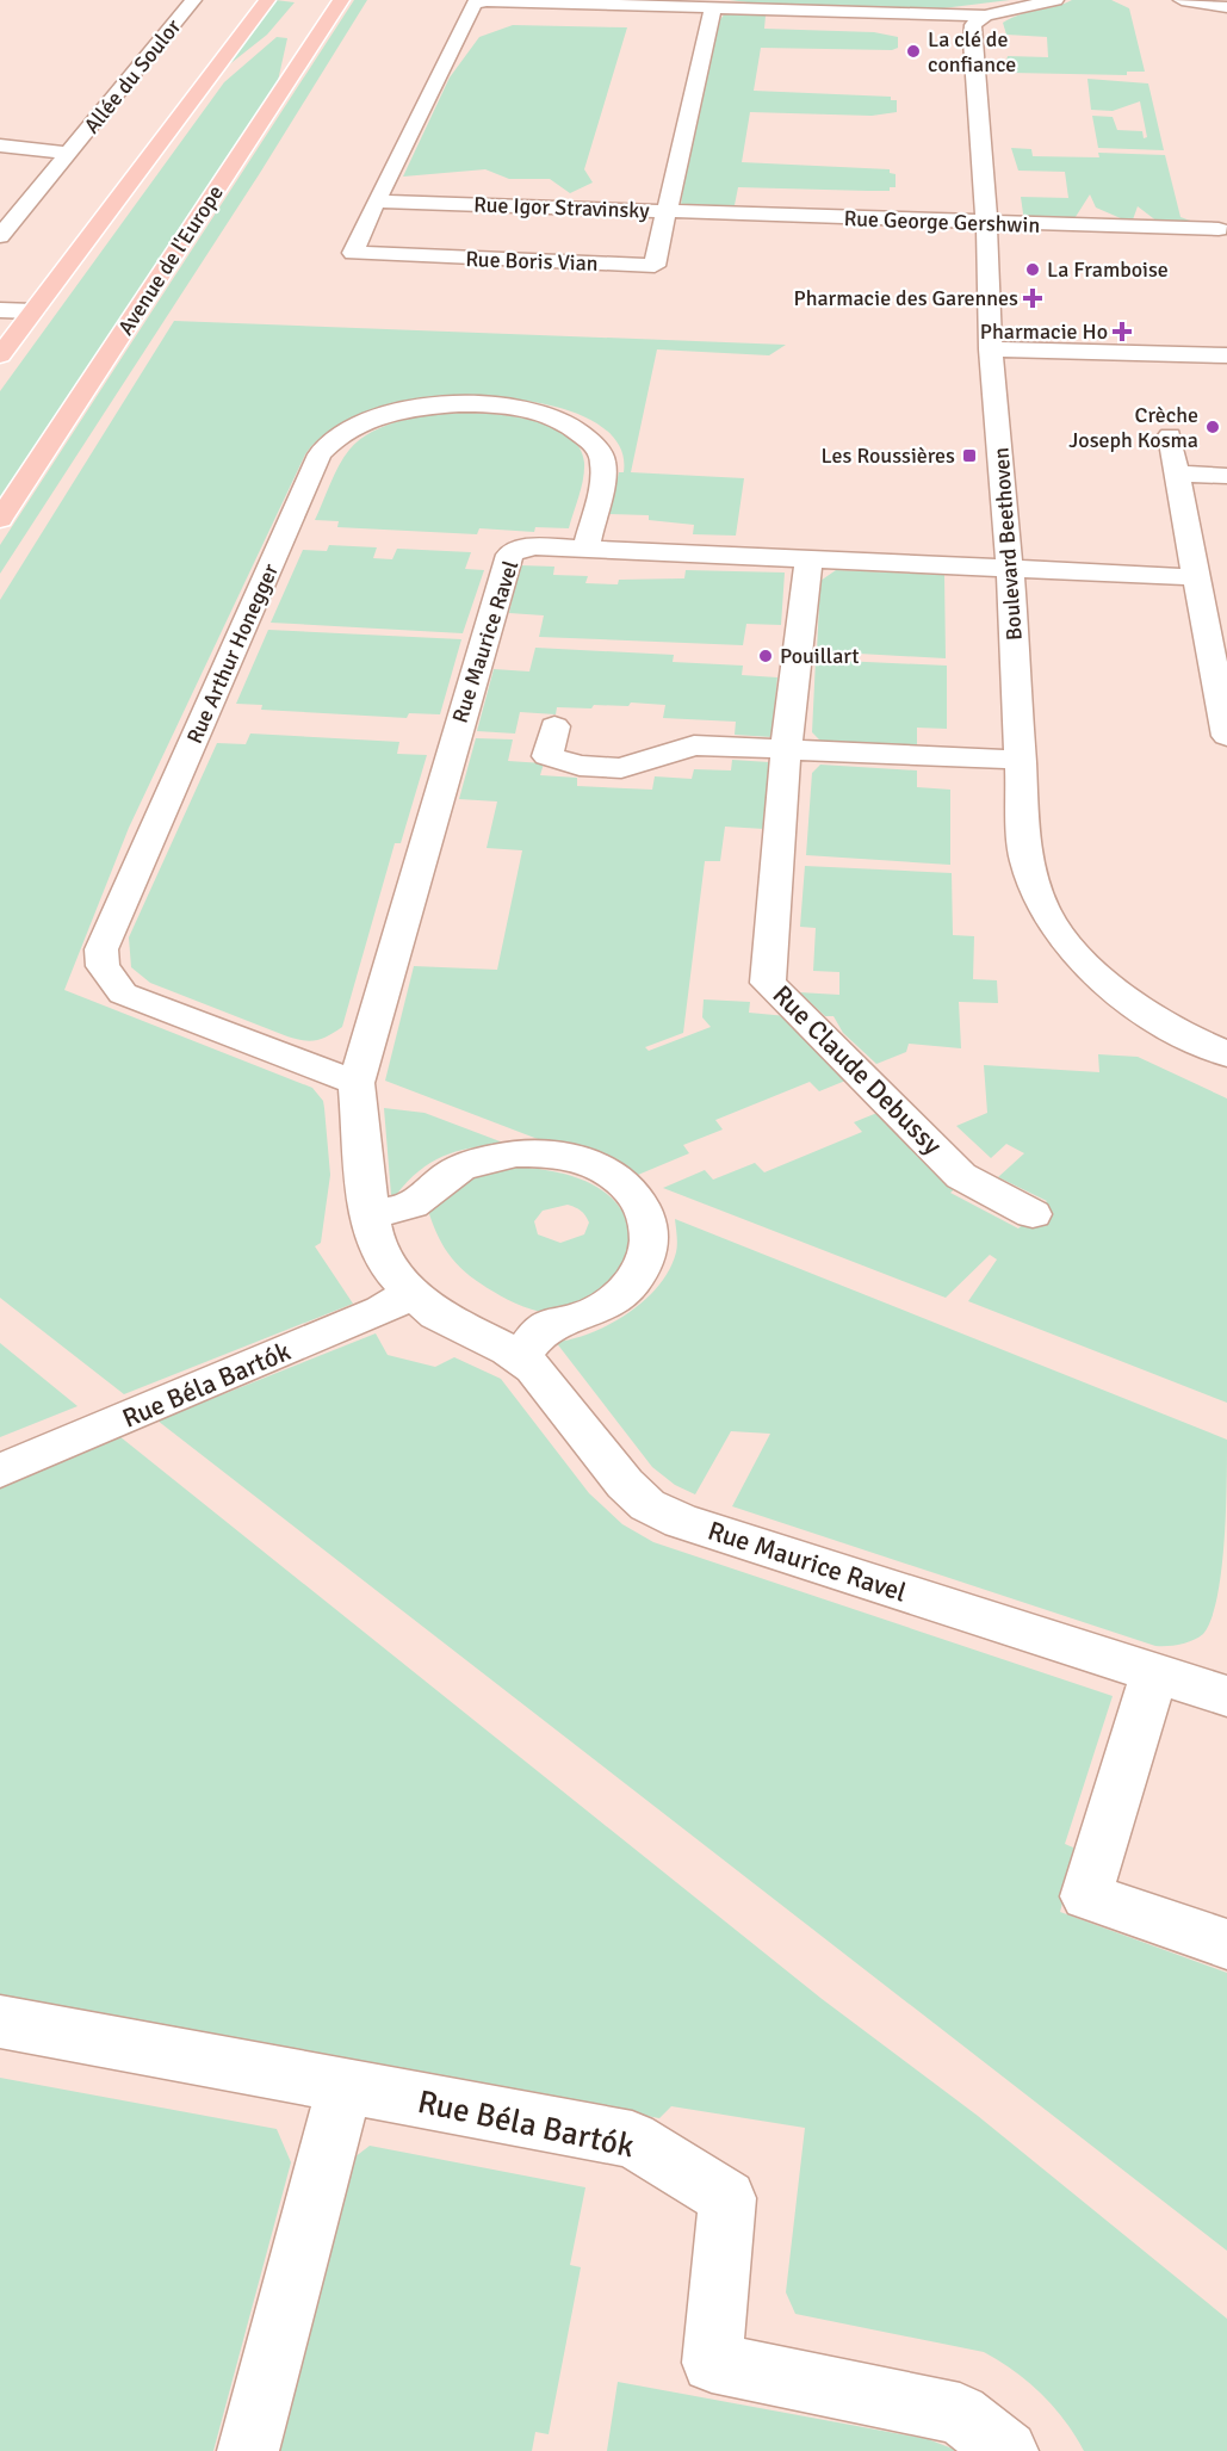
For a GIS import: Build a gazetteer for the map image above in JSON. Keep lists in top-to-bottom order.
{
  "streets": {
    "main road": ["Avenue de l'Europe"],
    "street": [
      "Allée du Soulor",
      "Rue Igor Stravinsky",
      "Rue George Gershwin",
      "Rue Boris Vian",
      "Boulevard Beethoven",
      "Rue Maurice Ravel",
      "Rue Arthur Honegger",
      "Rue Claude Debussy",
      "Rue Béla Bartók"
    ]
  },
  "crossings": [
    ["Rue Igor Stravinsky", "Rue George Gershwin"],
    ["Rue Igor Stravinsky", "Rue Boris Vian"],
    ["Rue George Gershwin", "Rue Boris Vian"],
    ["Rue George Gershwin", "Boulevard Beethoven"],
    ["Boulevard Beethoven", "Rue Maurice Ravel"],
    ["Rue Maurice Ravel", "Rue Arthur Honegger"],
    ["Rue Maurice Ravel", "Rue Claude Debussy"],
    ["Rue Maurice Ravel", "Rue Béla Bartók"]
  ],
  "places": {
    "other": [
      "La clé de confiance",
      "La Framboise",
      "Crèche Joseph Kosma",
      "Pouillart"
    ],
    "health": ["Pharmacie des Garennes", "Pharmacie Ho"],
    "transit": ["Les Roussières"]
  }
}
